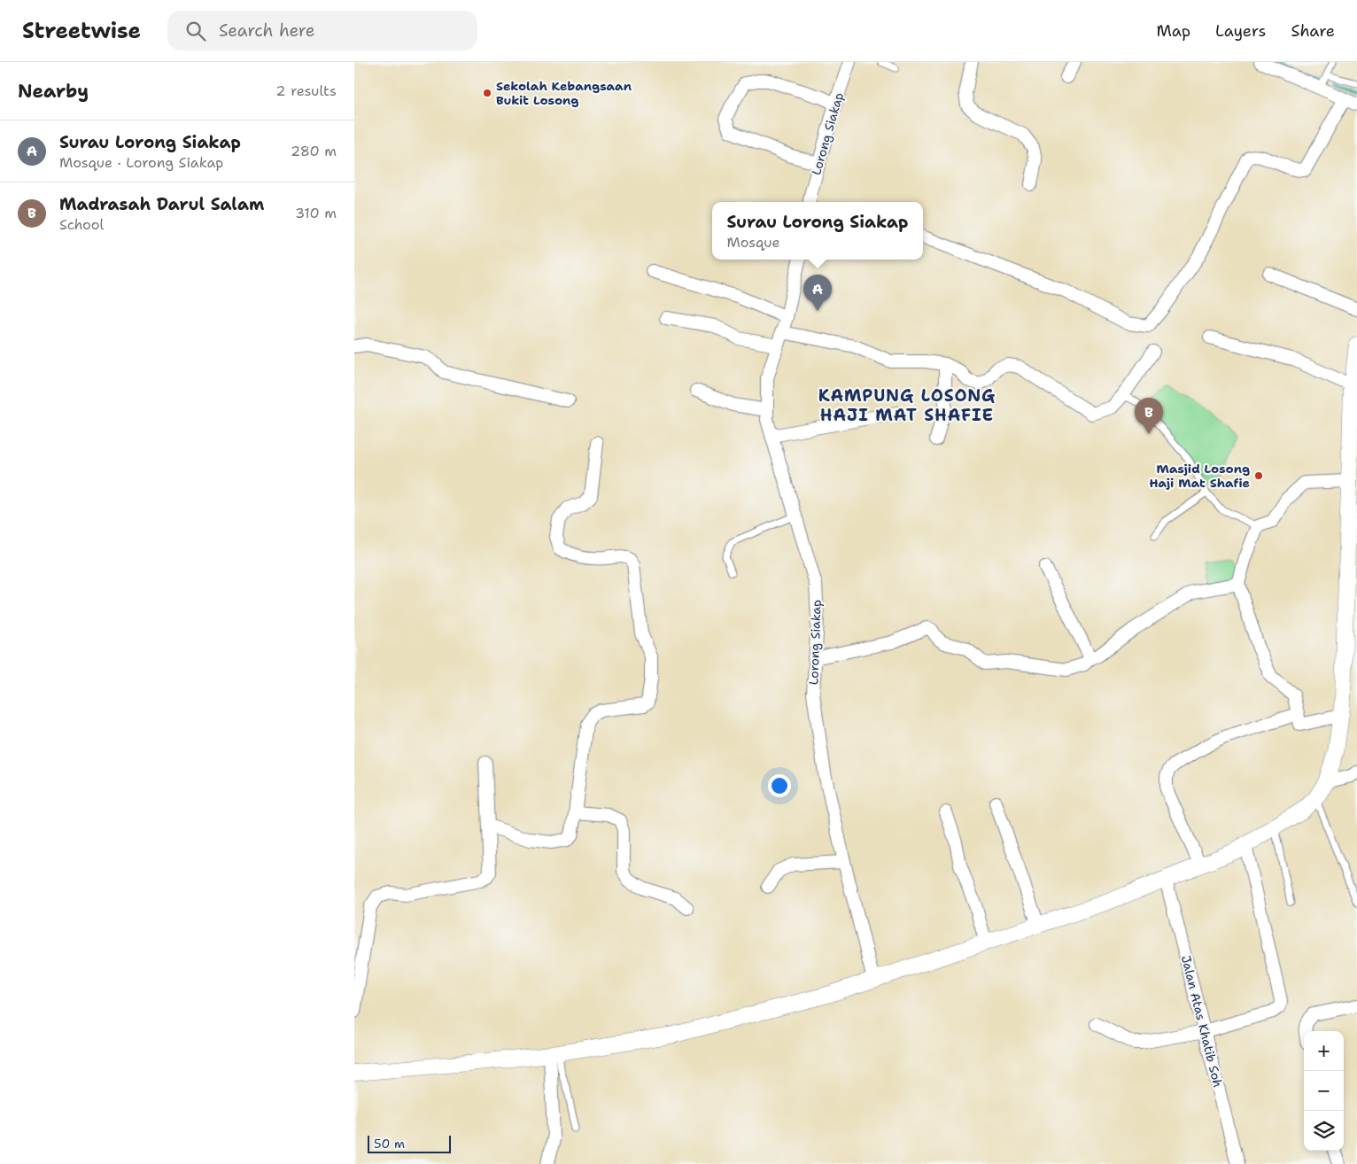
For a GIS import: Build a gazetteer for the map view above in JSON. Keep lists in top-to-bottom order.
{
  "streets": {
    "street": ["Lorong Siakap", "Jalan Atas Khatib Soh"]
  },
  "districts": ["KAMPUNG LOSONG HAJI MAT SHAFIE"],
  "places": ["Sekolah Kebangsaan Bukit Losong", "Masjid Losong Haji Mat Shafie"],
  "scale_bar": "50 m",
  "page": {
    "header": "Streetwise",
    "search": "Search here",
    "nav": ["Map", "Layers", "Share"],
    "heading": ["Nearby", "2 results"],
    "list": [
      {
        "mark": "A",
        "name": "Surau Lorong Siakap",
        "note": "Mosque · Lorong Siakap",
        "value": "280 m"
      },
      {
        "mark": "B",
        "name": "Madrasah Darul Salam",
        "note": "School",
        "value": "310 m"
      }
    ],
    "popup": ["Surau Lorong Siakap", "Mosque"],
    "pins": ["A", "B"],
    "map_buttons": ["+", "−"],
    "scale": "50 m"
  }
}
